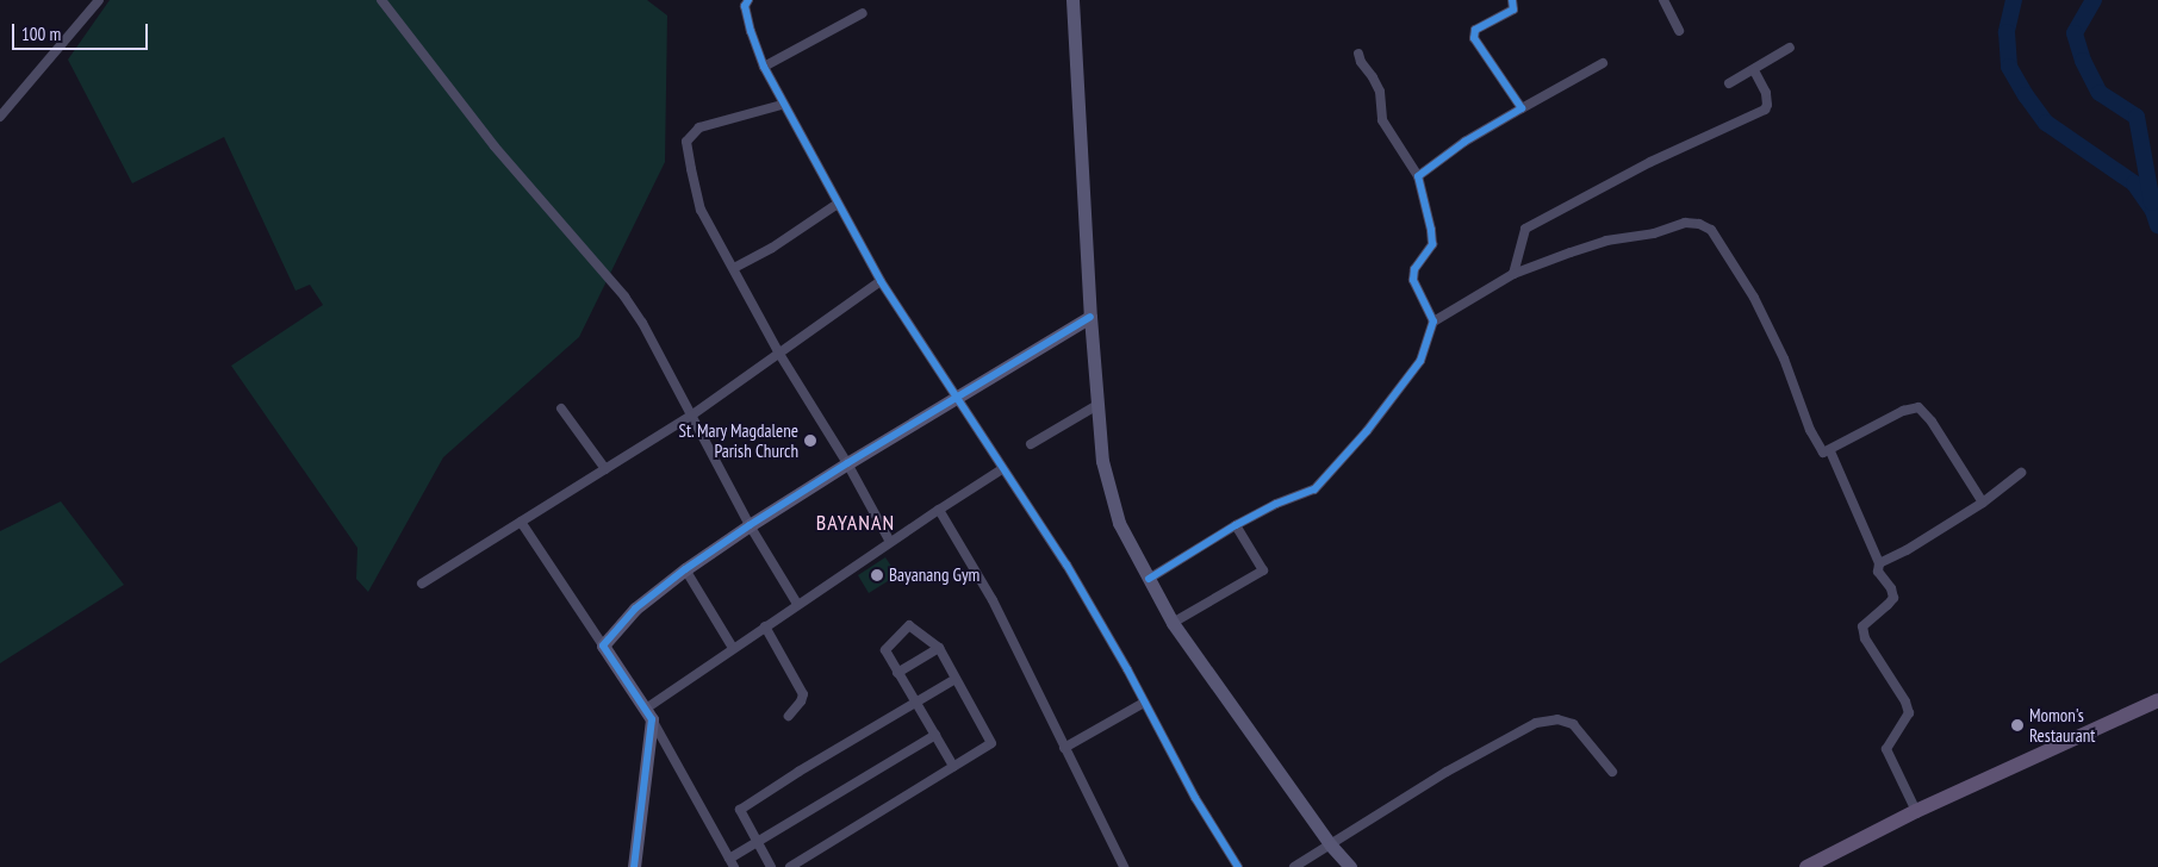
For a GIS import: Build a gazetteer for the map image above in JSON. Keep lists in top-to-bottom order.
{
  "districts": ["BAYANAN"],
  "places": ["St. Mary Magdalene Parish Church", "Bayanang Gym", "Momon's Restaurant"],
  "scale_bar": "100 m"
}
